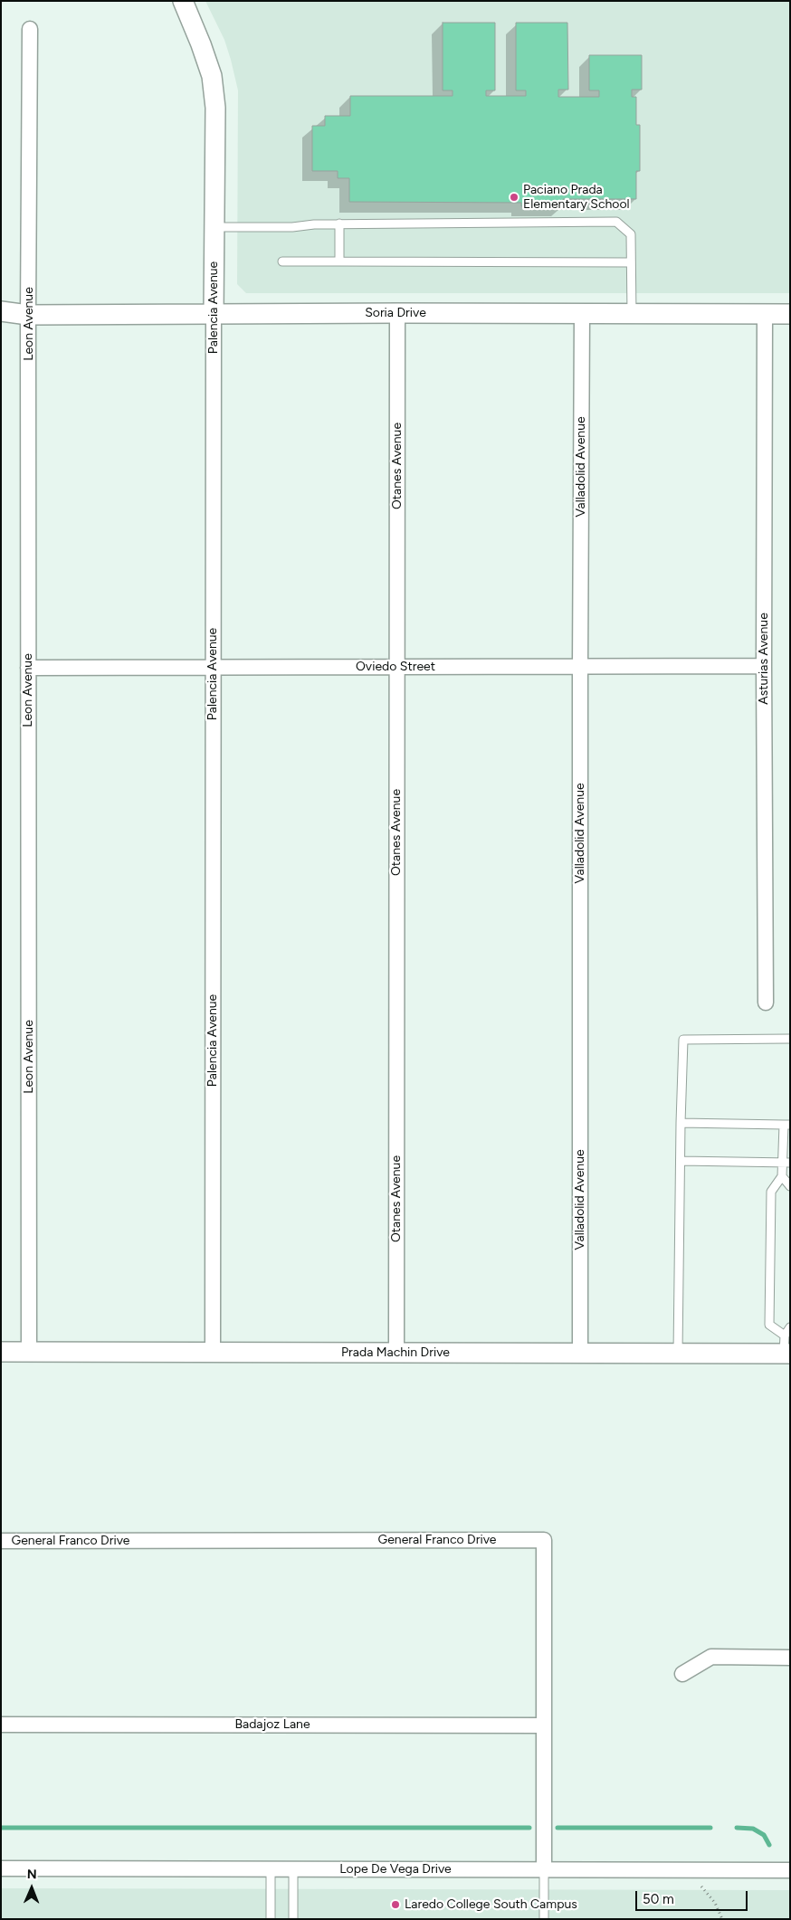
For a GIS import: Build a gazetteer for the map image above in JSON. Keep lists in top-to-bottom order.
{
  "streets": {
    "street": [
      "Palencia Avenue",
      "Soria Drive",
      "Leon Avenue",
      "Otanes Avenue",
      "Valladolid Avenue",
      "Asturias Avenue",
      "Oviedo Street",
      "Prada Machin Drive",
      "General Franco Drive",
      "Badajoz Lane",
      "Lope De Vega Drive"
    ]
  },
  "crossings": [
    ["Palencia Avenue", "Soria Drive"],
    ["Palencia Avenue", "Oviedo Street"],
    ["Palencia Avenue", "Prada Machin Drive"],
    ["Soria Drive", "Leon Avenue"],
    ["Soria Drive", "Otanes Avenue"],
    ["Soria Drive", "Valladolid Avenue"],
    ["Soria Drive", "Asturias Avenue"],
    ["Leon Avenue", "Oviedo Street"],
    ["Leon Avenue", "Prada Machin Drive"],
    ["Otanes Avenue", "Oviedo Street"],
    ["Otanes Avenue", "Prada Machin Drive"],
    ["Valladolid Avenue", "Oviedo Street"],
    ["Valladolid Avenue", "Prada Machin Drive"],
    ["Asturias Avenue", "Oviedo Street"],
    ["General Franco Drive", "Badajoz Lane"],
    ["General Franco Drive", "Lope De Vega Drive"]
  ],
  "places": ["Paciano Prada Elementary School", "Laredo College South Campus"],
  "scale_bar": "50 m",
  "north": "top"
}
